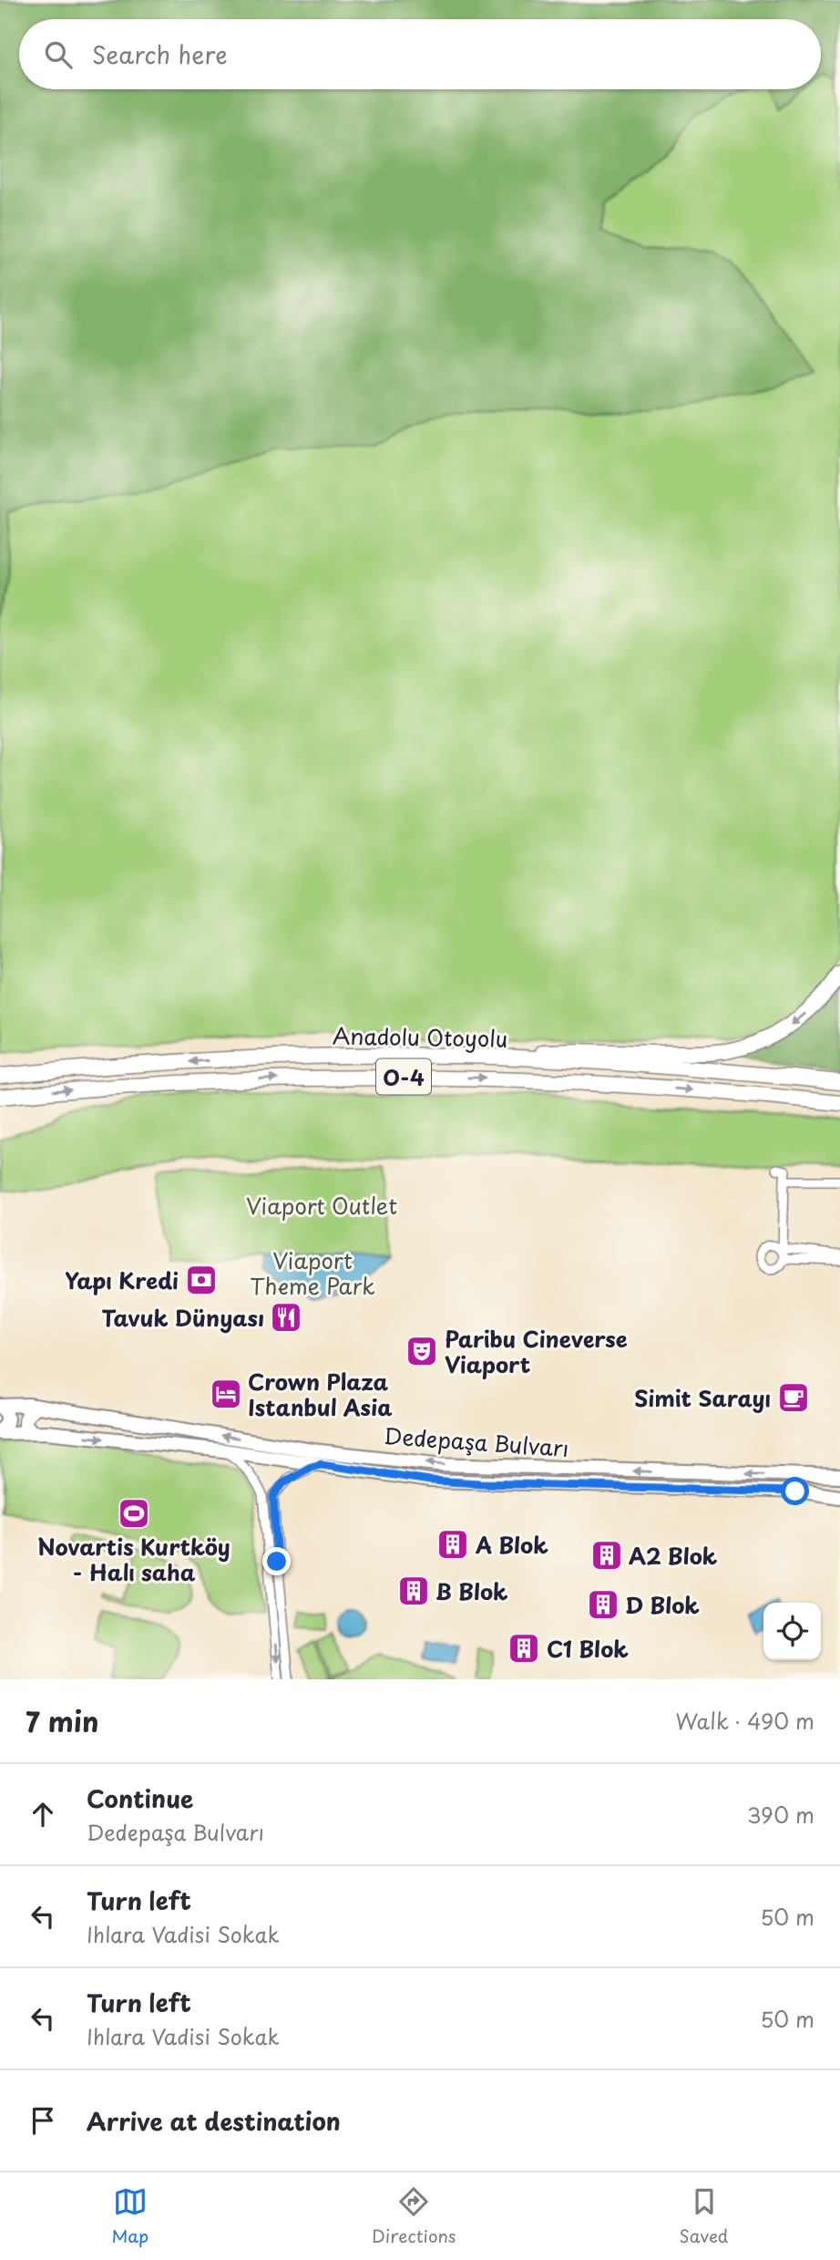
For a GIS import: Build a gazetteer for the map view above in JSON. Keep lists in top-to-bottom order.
{
  "streets": {
    "highway": ["Anadolu Otoyolu", "O-4"],
    "main road": ["Dedepaşa Bulvarı"]
  },
  "parks": ["Viaport Outlet", "Viaport Theme Park"],
  "places": {
    "bank": ["Yapı Kredi"],
    "restaurant": ["Tavuk Dünyası"],
    "theatre": ["Paribu Cineverse Viaport"],
    "hotel": ["Crown Plaza Istanbul Asia"],
    "cafe": ["Simit Sarayı"],
    "sports": ["Novartis Kurtköy - Halı saha"],
    "building": [
      "A Blok",
      "A2 Blok",
      "B Blok",
      "D Blok",
      "C1 Blok"
    ]
  },
  "page": {
    "search": "Search here",
    "heading": ["7 min", "Walk · 490 m"],
    "list": [
      ["Continue", "Dedepaşa Bulvarı", "390 m"],
      ["Turn left", "Ihlara Vadisi Sokak", "50 m"],
      ["Turn left", "Ihlara Vadisi Sokak", "50 m"],
      "Arrive at destination"
    ],
    "nav": ["Map", "Directions", "Saved"]
  }
}
